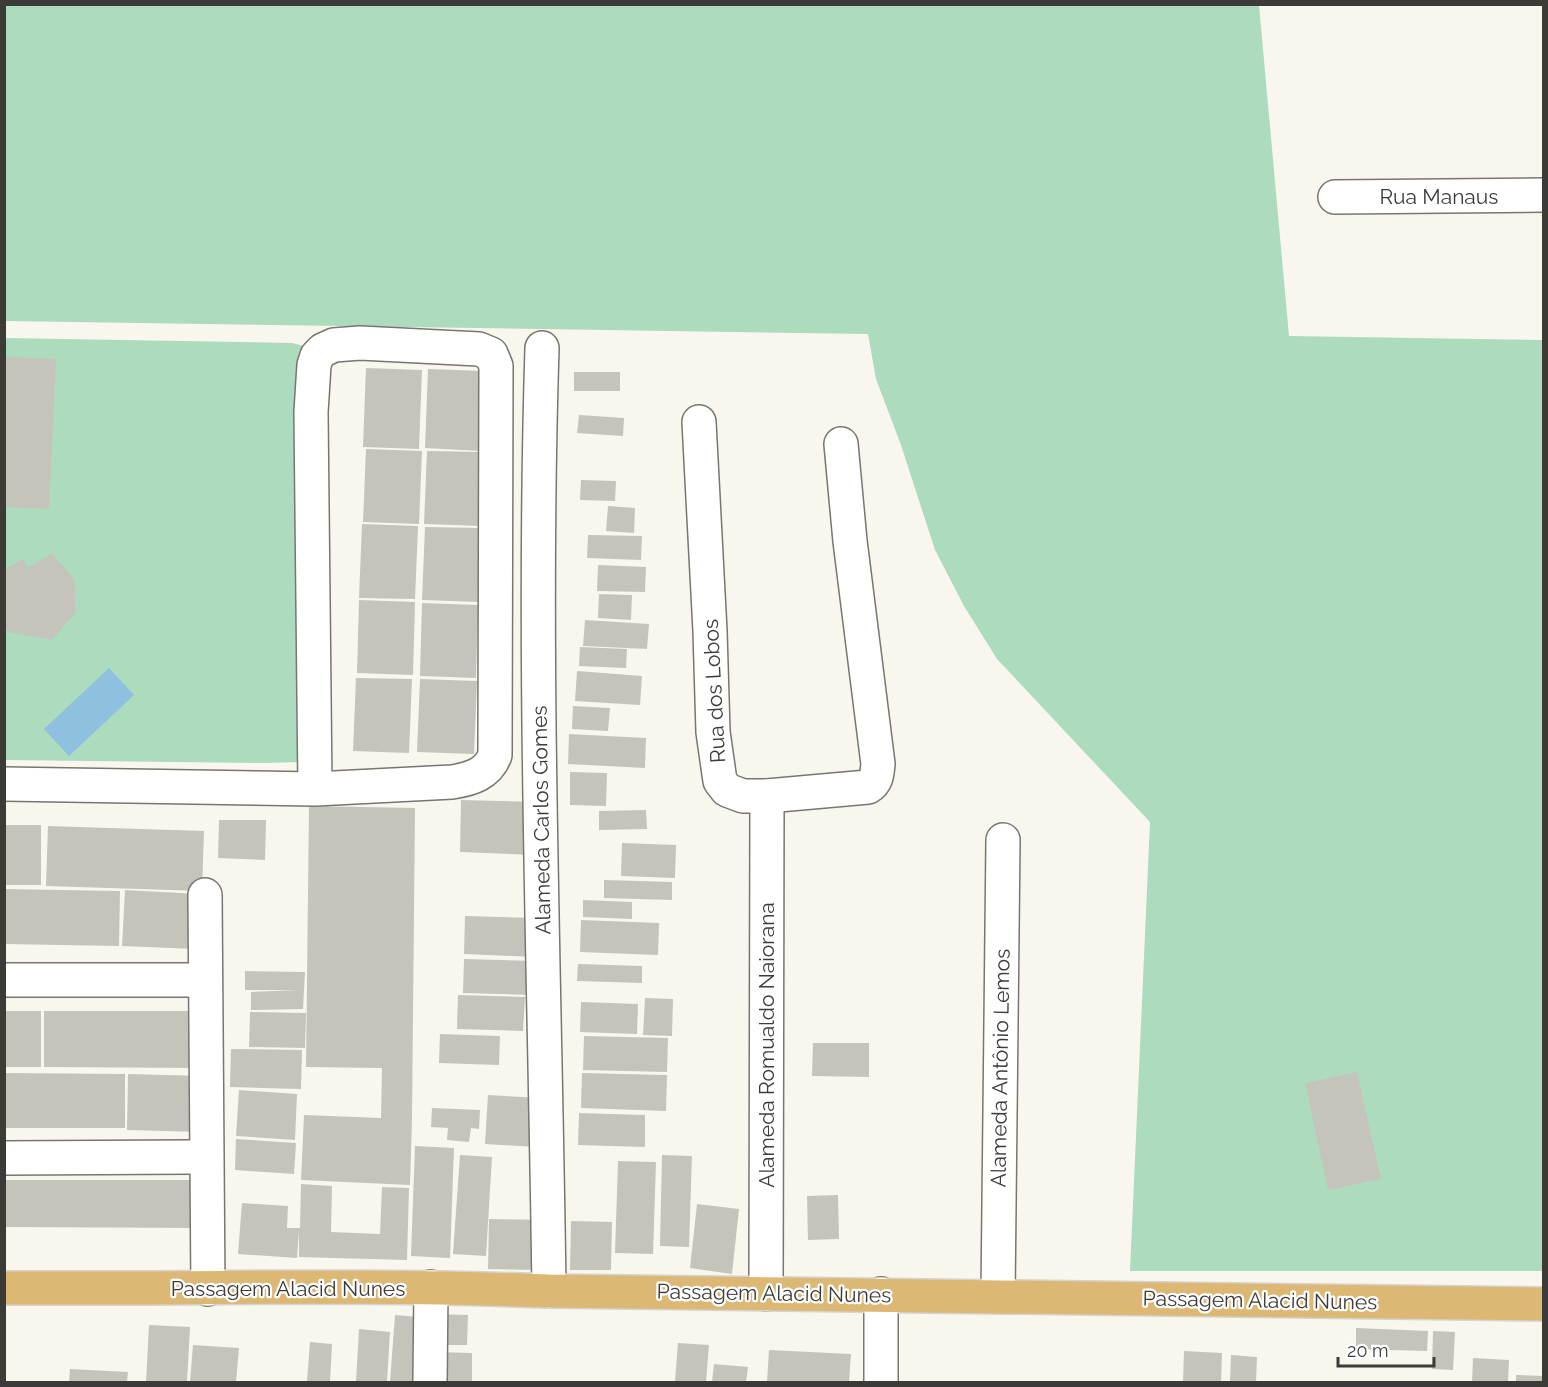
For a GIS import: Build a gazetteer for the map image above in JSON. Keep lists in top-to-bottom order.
{
  "streets": {
    "main road": ["Passagem Alacid Nunes"],
    "street": [
      "Rua Manaus",
      "Rua dos Lobos",
      "Alameda Carlos Gomes",
      "Alameda Romualdo Naiorana",
      "Alameda Antônio Lemos"
    ]
  },
  "crossings": [
    ["Rua dos Lobos", "Alameda Romualdo Naiorana"],
    ["Alameda Carlos Gomes", "Passagem Alacid Nunes"],
    ["Alameda Romualdo Naiorana", "Passagem Alacid Nunes"],
    ["Alameda Antônio Lemos", "Passagem Alacid Nunes"]
  ],
  "scale_bar": "20 m"
}
